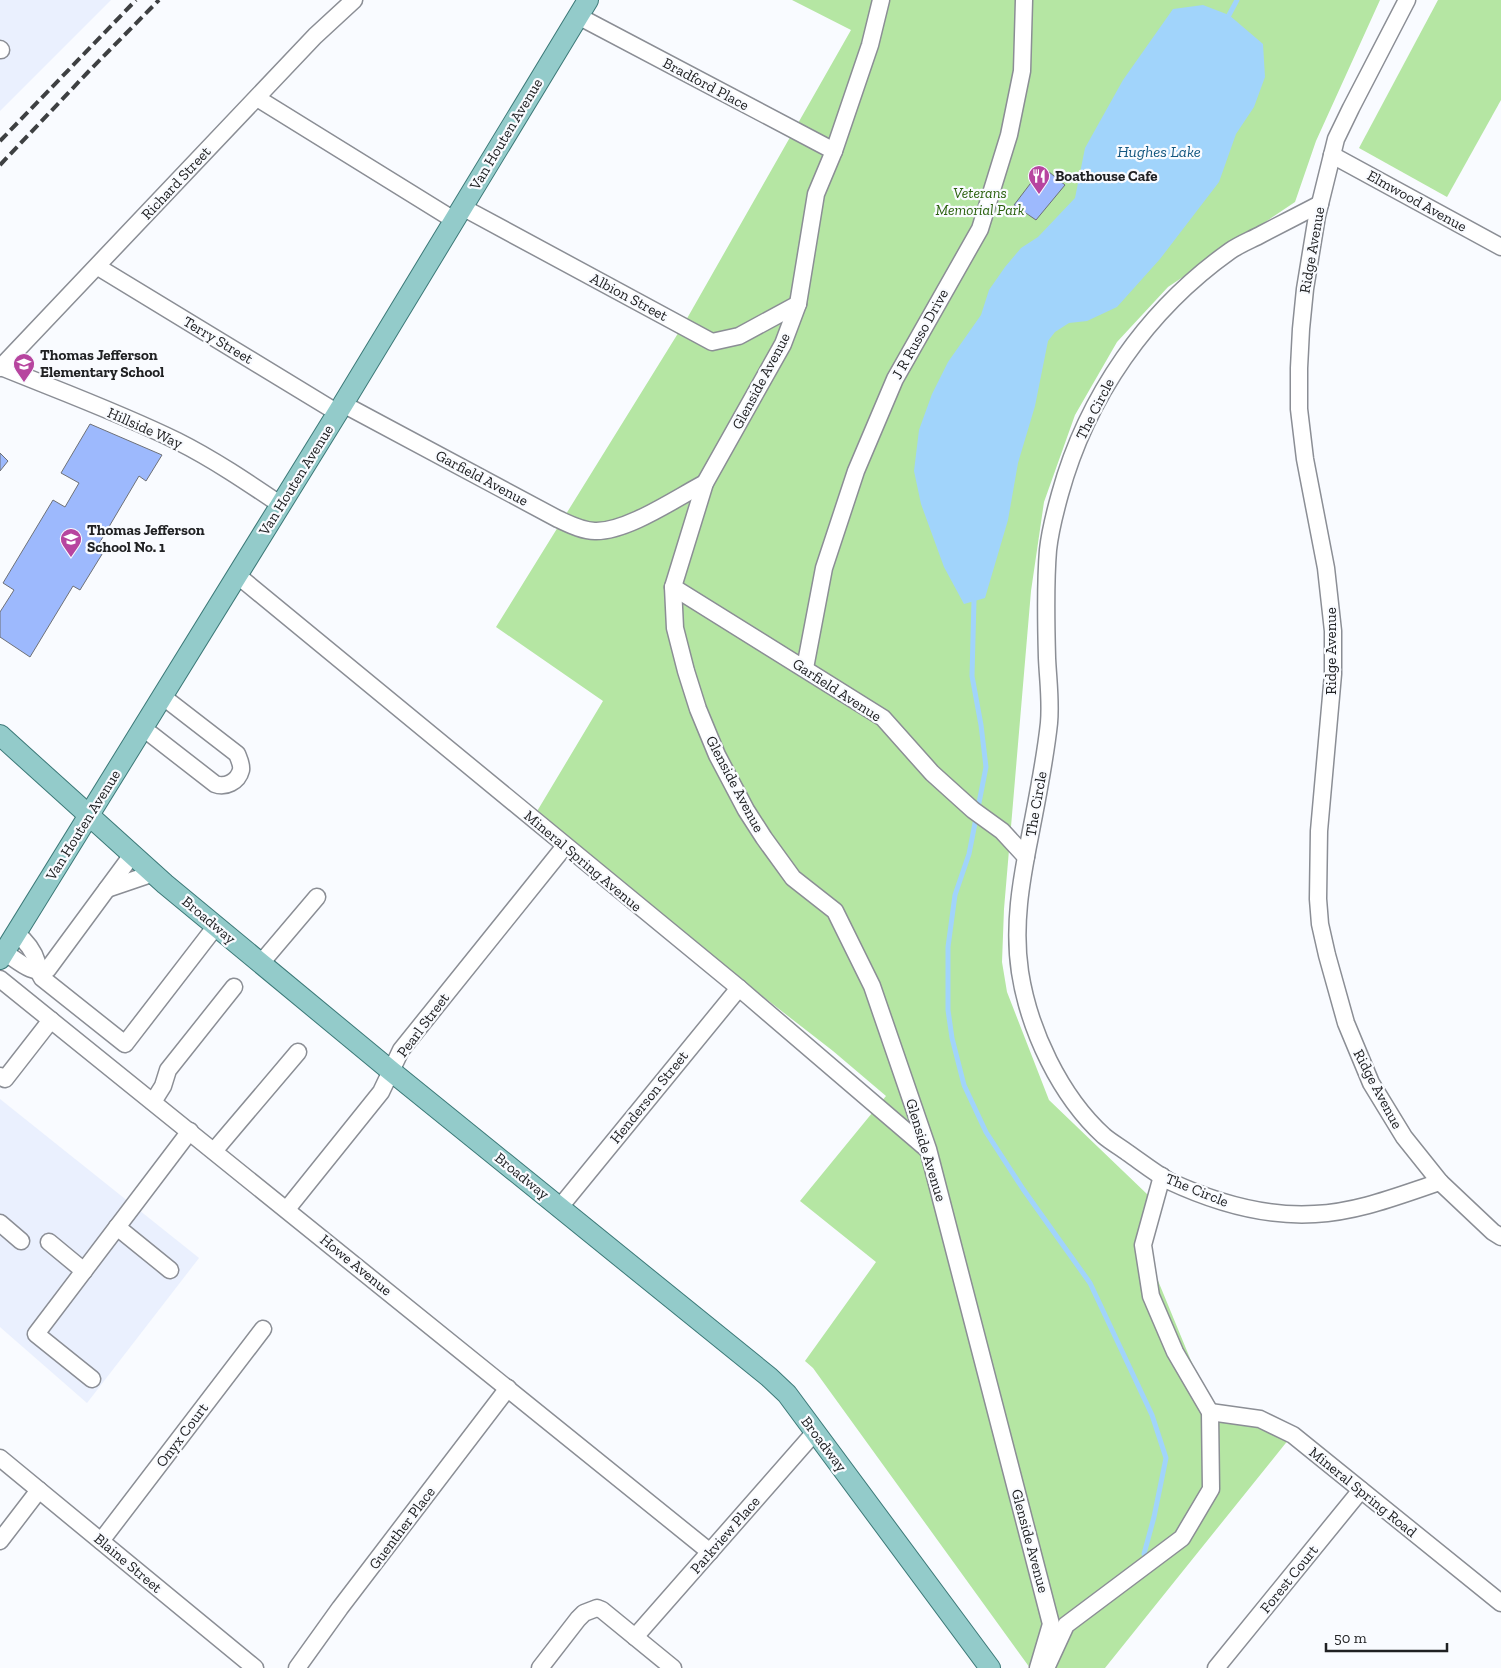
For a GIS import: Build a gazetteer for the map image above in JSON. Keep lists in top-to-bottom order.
{
  "streets": {
    "main road": ["Van Houten Avenue", "Broadway"],
    "street": [
      "Bradford Place",
      "Richard Street",
      "Elmwood Avenue",
      "Ridge Avenue",
      "Albion Street",
      "J R Russo Drive",
      "Terry Street",
      "Glenside Avenue",
      "The Circle",
      "Hillside Way",
      "Garfield Avenue",
      "Mineral Spring Avenue",
      "Pearl Street",
      "Henderson Street",
      "Howe Avenue",
      "Onyx Court",
      "Mineral Spring Road",
      "Guenther Place",
      "Parkview Place",
      "Blaine Street",
      "Forest Court"
    ]
  },
  "crossings": [
    ["Bradford Place", "Van Houten Avenue"],
    ["Bradford Place", "Glenside Avenue"],
    ["Van Houten Avenue", "Albion Street"],
    ["Van Houten Avenue", "Terry Street"],
    ["Van Houten Avenue", "Hillside Way"],
    ["Van Houten Avenue", "Garfield Avenue"],
    ["Van Houten Avenue", "Mineral Spring Avenue"],
    ["Van Houten Avenue", "Broadway"],
    ["Richard Street", "Albion Street"],
    ["Richard Street", "Terry Street"],
    ["Richard Street", "Hillside Way"],
    ["Elmwood Avenue", "Ridge Avenue"],
    ["Ridge Avenue", "The Circle"],
    ["Albion Street", "Glenside Avenue"],
    ["J R Russo Drive", "Garfield Avenue"],
    ["Terry Street", "Garfield Avenue"],
    ["Glenside Avenue", "Garfield Avenue"],
    ["Glenside Avenue", "Mineral Spring Avenue"],
    ["The Circle", "Garfield Avenue"],
    ["Mineral Spring Avenue", "Pearl Street"],
    ["Mineral Spring Avenue", "Henderson Street"],
    ["Broadway", "Pearl Street"],
    ["Broadway", "Henderson Street"],
    ["Broadway", "Parkview Place"],
    ["Pearl Street", "Howe Avenue"],
    ["Howe Avenue", "Guenther Place"],
    ["Howe Avenue", "Parkview Place"],
    ["Onyx Court", "Blaine Street"],
    ["Mineral Spring Road", "Forest Court"]
  ],
  "water": ["Hughes Lake"],
  "parks": ["Veterans Memorial Park"],
  "places": {
    "restaurant": ["Boathouse Cafe"],
    "school or university": ["Thomas Jefferson Elementary School", "Thomas Jefferson School No. 1"]
  },
  "scale_bar": "50 m"
}
